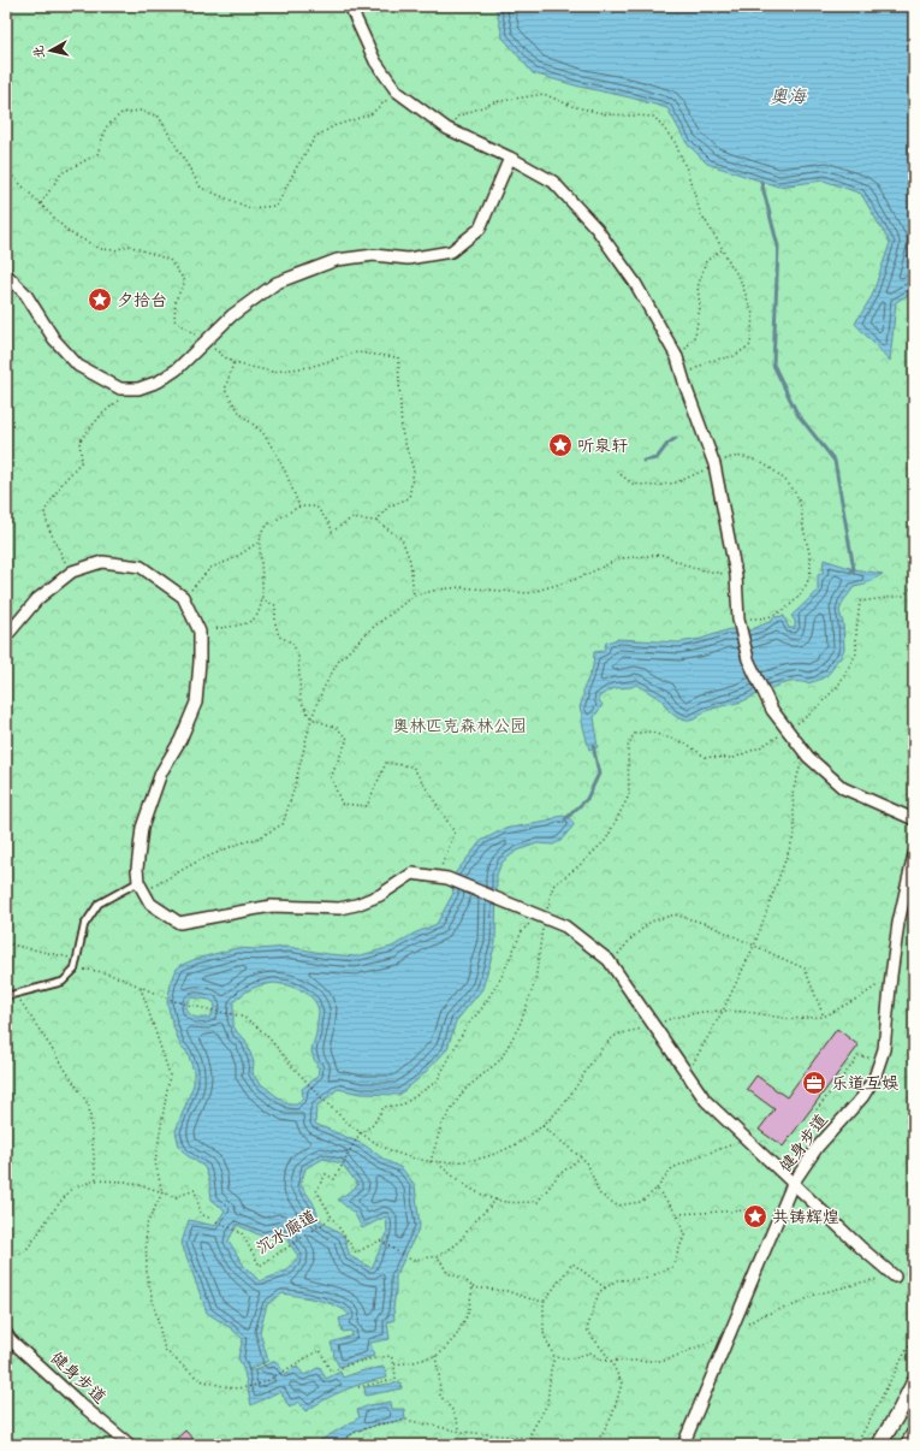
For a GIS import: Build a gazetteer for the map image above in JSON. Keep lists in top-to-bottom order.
{
  "streets": {
    "street": ["健身步道"],
    "path": ["沉水廊道"]
  },
  "water": ["奥海"],
  "parks": ["奥林匹克森林公园"],
  "places": {
    "place": ["夕拾台", "听泉轩", "共铸辉煌"],
    "office": ["乐道互娱"]
  },
  "north": "left"
}
